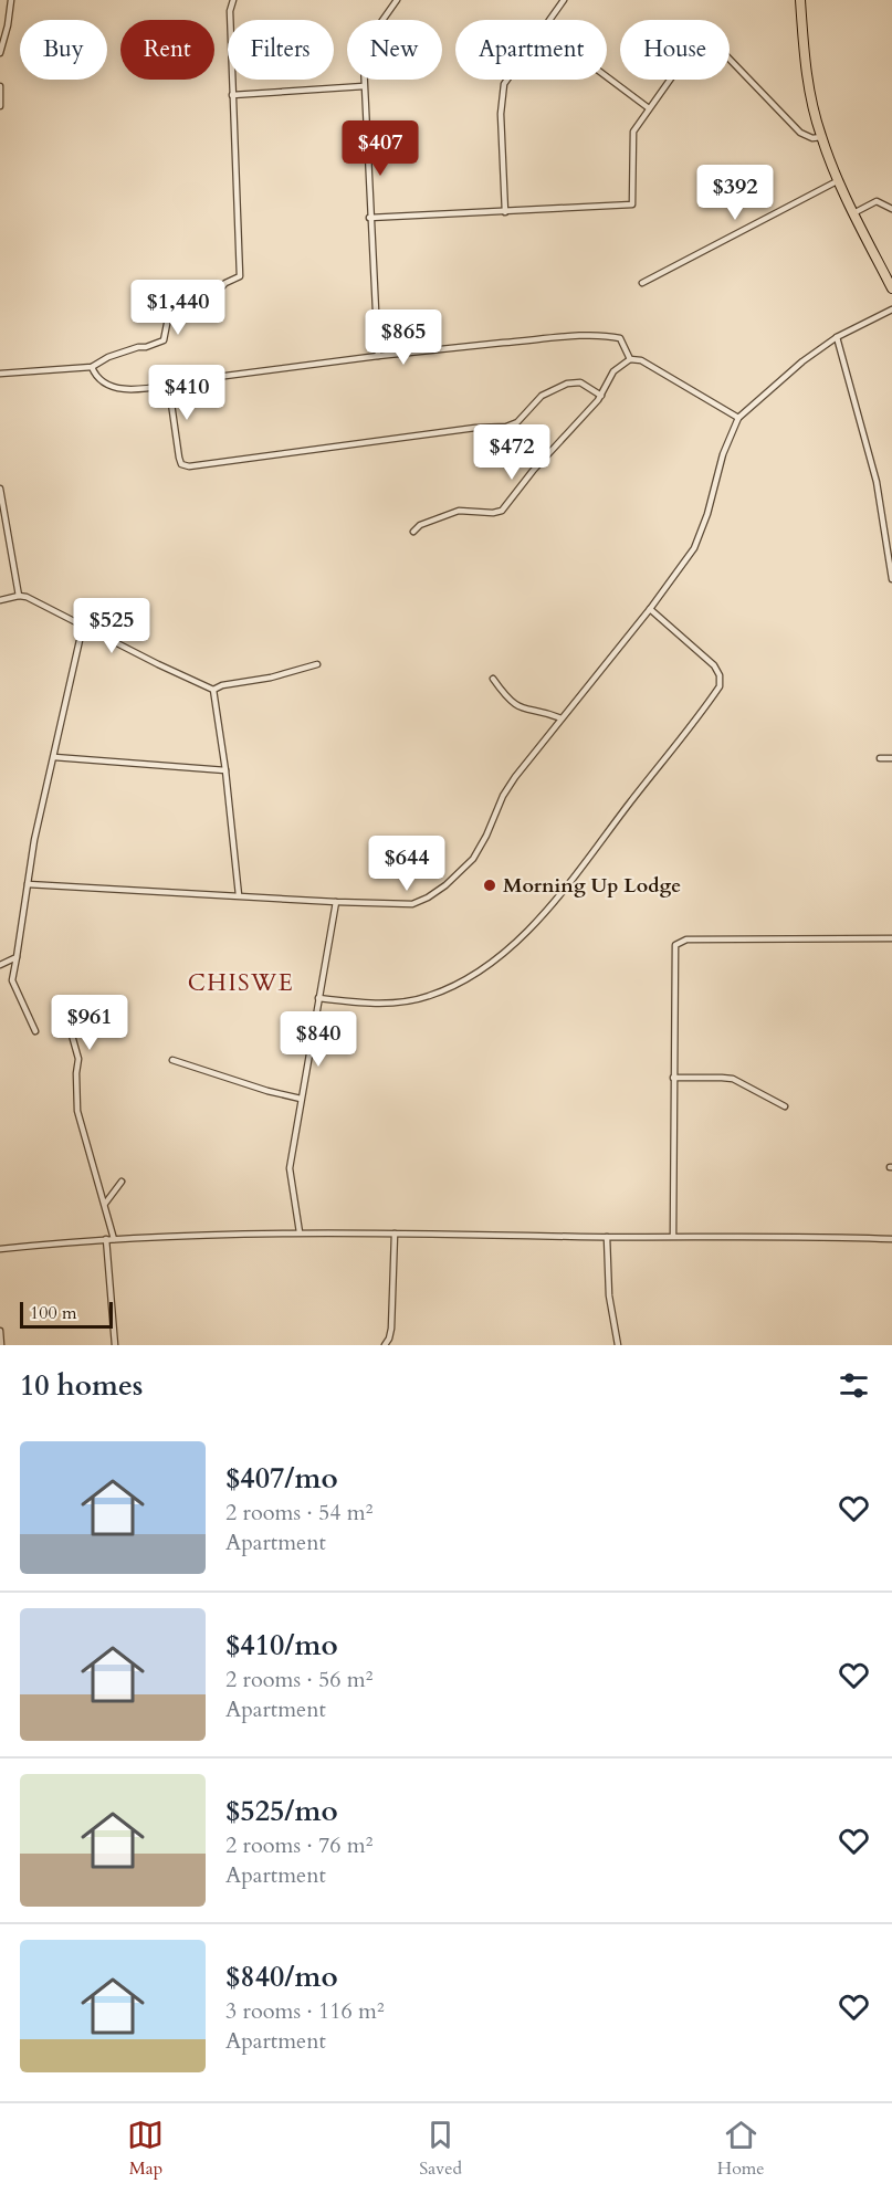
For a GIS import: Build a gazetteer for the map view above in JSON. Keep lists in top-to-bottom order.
{
  "districts": ["CHISWE"],
  "places": ["Morning Up Lodge"],
  "scale_bar": "100 m",
  "page": {
    "chip": [
      "Buy",
      "Rent",
      "Filters",
      "New",
      "Apartment",
      "House"
    ],
    "price": [
      "$407",
      "$392",
      "$1,440",
      "$865",
      "$410",
      "$472",
      "$525",
      "$644",
      "$961",
      "$840"
    ],
    "scale": "100 m",
    "heading": "10 homes",
    "list": [
      {
        "name": "$407/mo",
        "note": "2 rooms · 54 m² · Apartment"
      },
      {
        "name": "$410/mo",
        "note": "2 rooms · 56 m² · Apartment"
      },
      {
        "name": "$525/mo",
        "note": "2 rooms · 76 m² · Apartment"
      },
      {
        "name": "$840/mo",
        "note": "3 rooms · 116 m² · Apartment"
      }
    ],
    "tabs": ["Map", "Saved", "Home"]
  }
}
